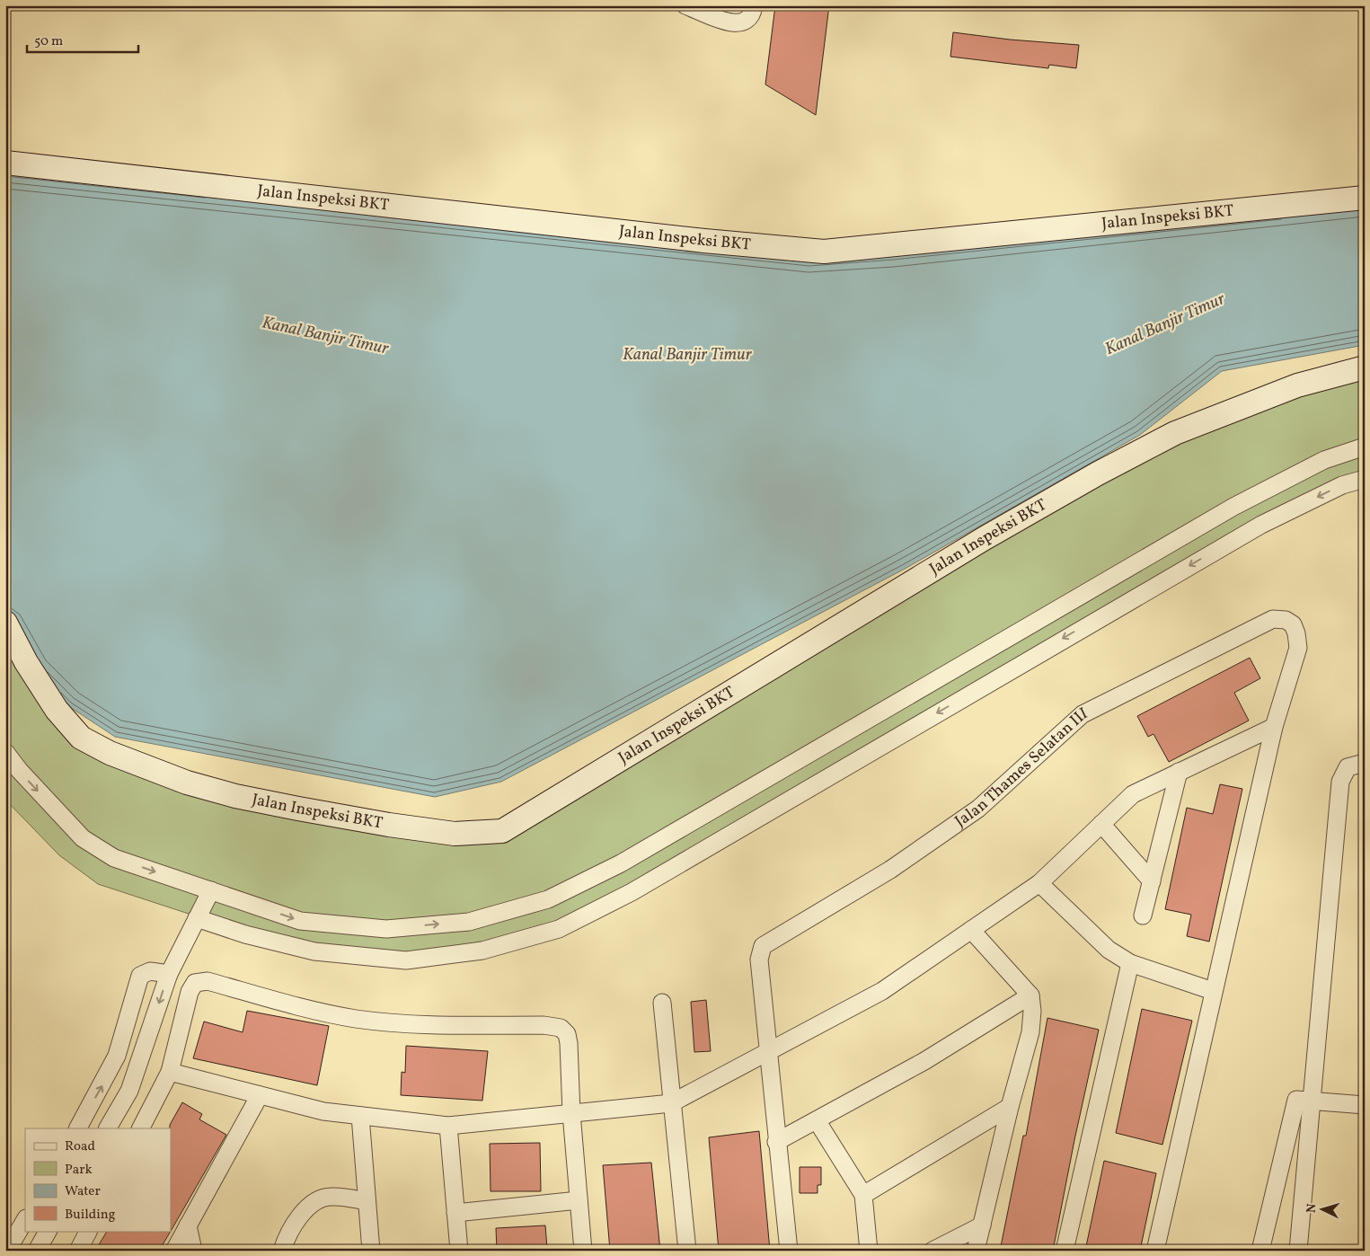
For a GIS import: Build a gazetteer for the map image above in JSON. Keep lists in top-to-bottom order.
{
  "streets": {
    "street": ["Jalan Inspeksi BKT", "Jalan Thames Selatan III"]
  },
  "water": ["Kanal Banjir Timur"],
  "legend": [
    "Road",
    "Park",
    "Water",
    "Building"
  ],
  "scale_bar": "50 m",
  "north": "left"
}
